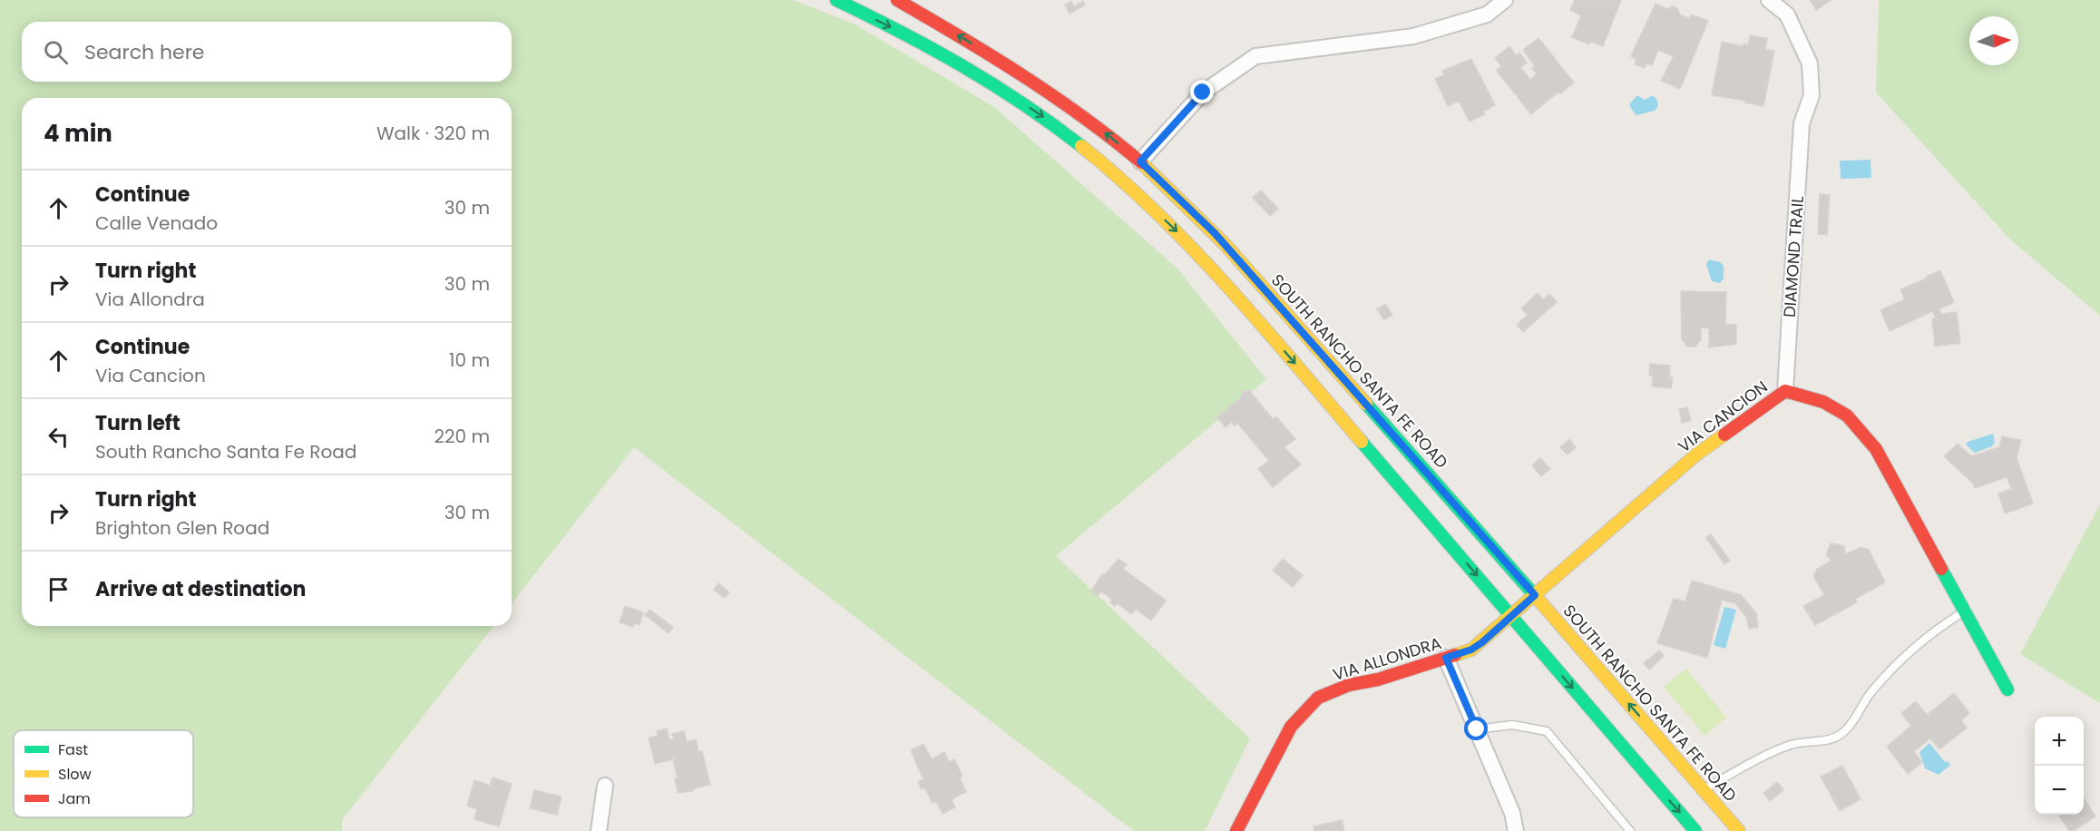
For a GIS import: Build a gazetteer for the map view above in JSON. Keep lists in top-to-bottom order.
{
  "streets": {
    "main road": ["SOUTH RANCHO SANTA FE ROAD", "VIA CANCION", "VIA ALLONDRA"],
    "street": ["DIAMOND TRAIL"]
  },
  "crossings": [
    ["DIAMOND TRAIL", "VIA CANCION"],
    ["SOUTH RANCHO SANTA FE ROAD", "VIA CANCION"],
    ["VIA CANCION", "VIA ALLONDRA"]
  ],
  "legend": ["Fast", "Slow", "Jam"],
  "north": "right",
  "page": {
    "search": "Search here",
    "heading": ["4 min", "Walk · 320 m"],
    "list": [
      ["Continue", "Calle Venado", "30 m"],
      ["Turn right", "Via Allondra", "30 m"],
      ["Continue", "Via Cancion", "10 m"],
      ["Turn left", "South Rancho Santa Fe Road", "220 m"],
      ["Turn right", "Brighton Glen Road", "30 m"],
      "Arrive at destination"
    ],
    "map_buttons": ["+", "−"]
  }
}
